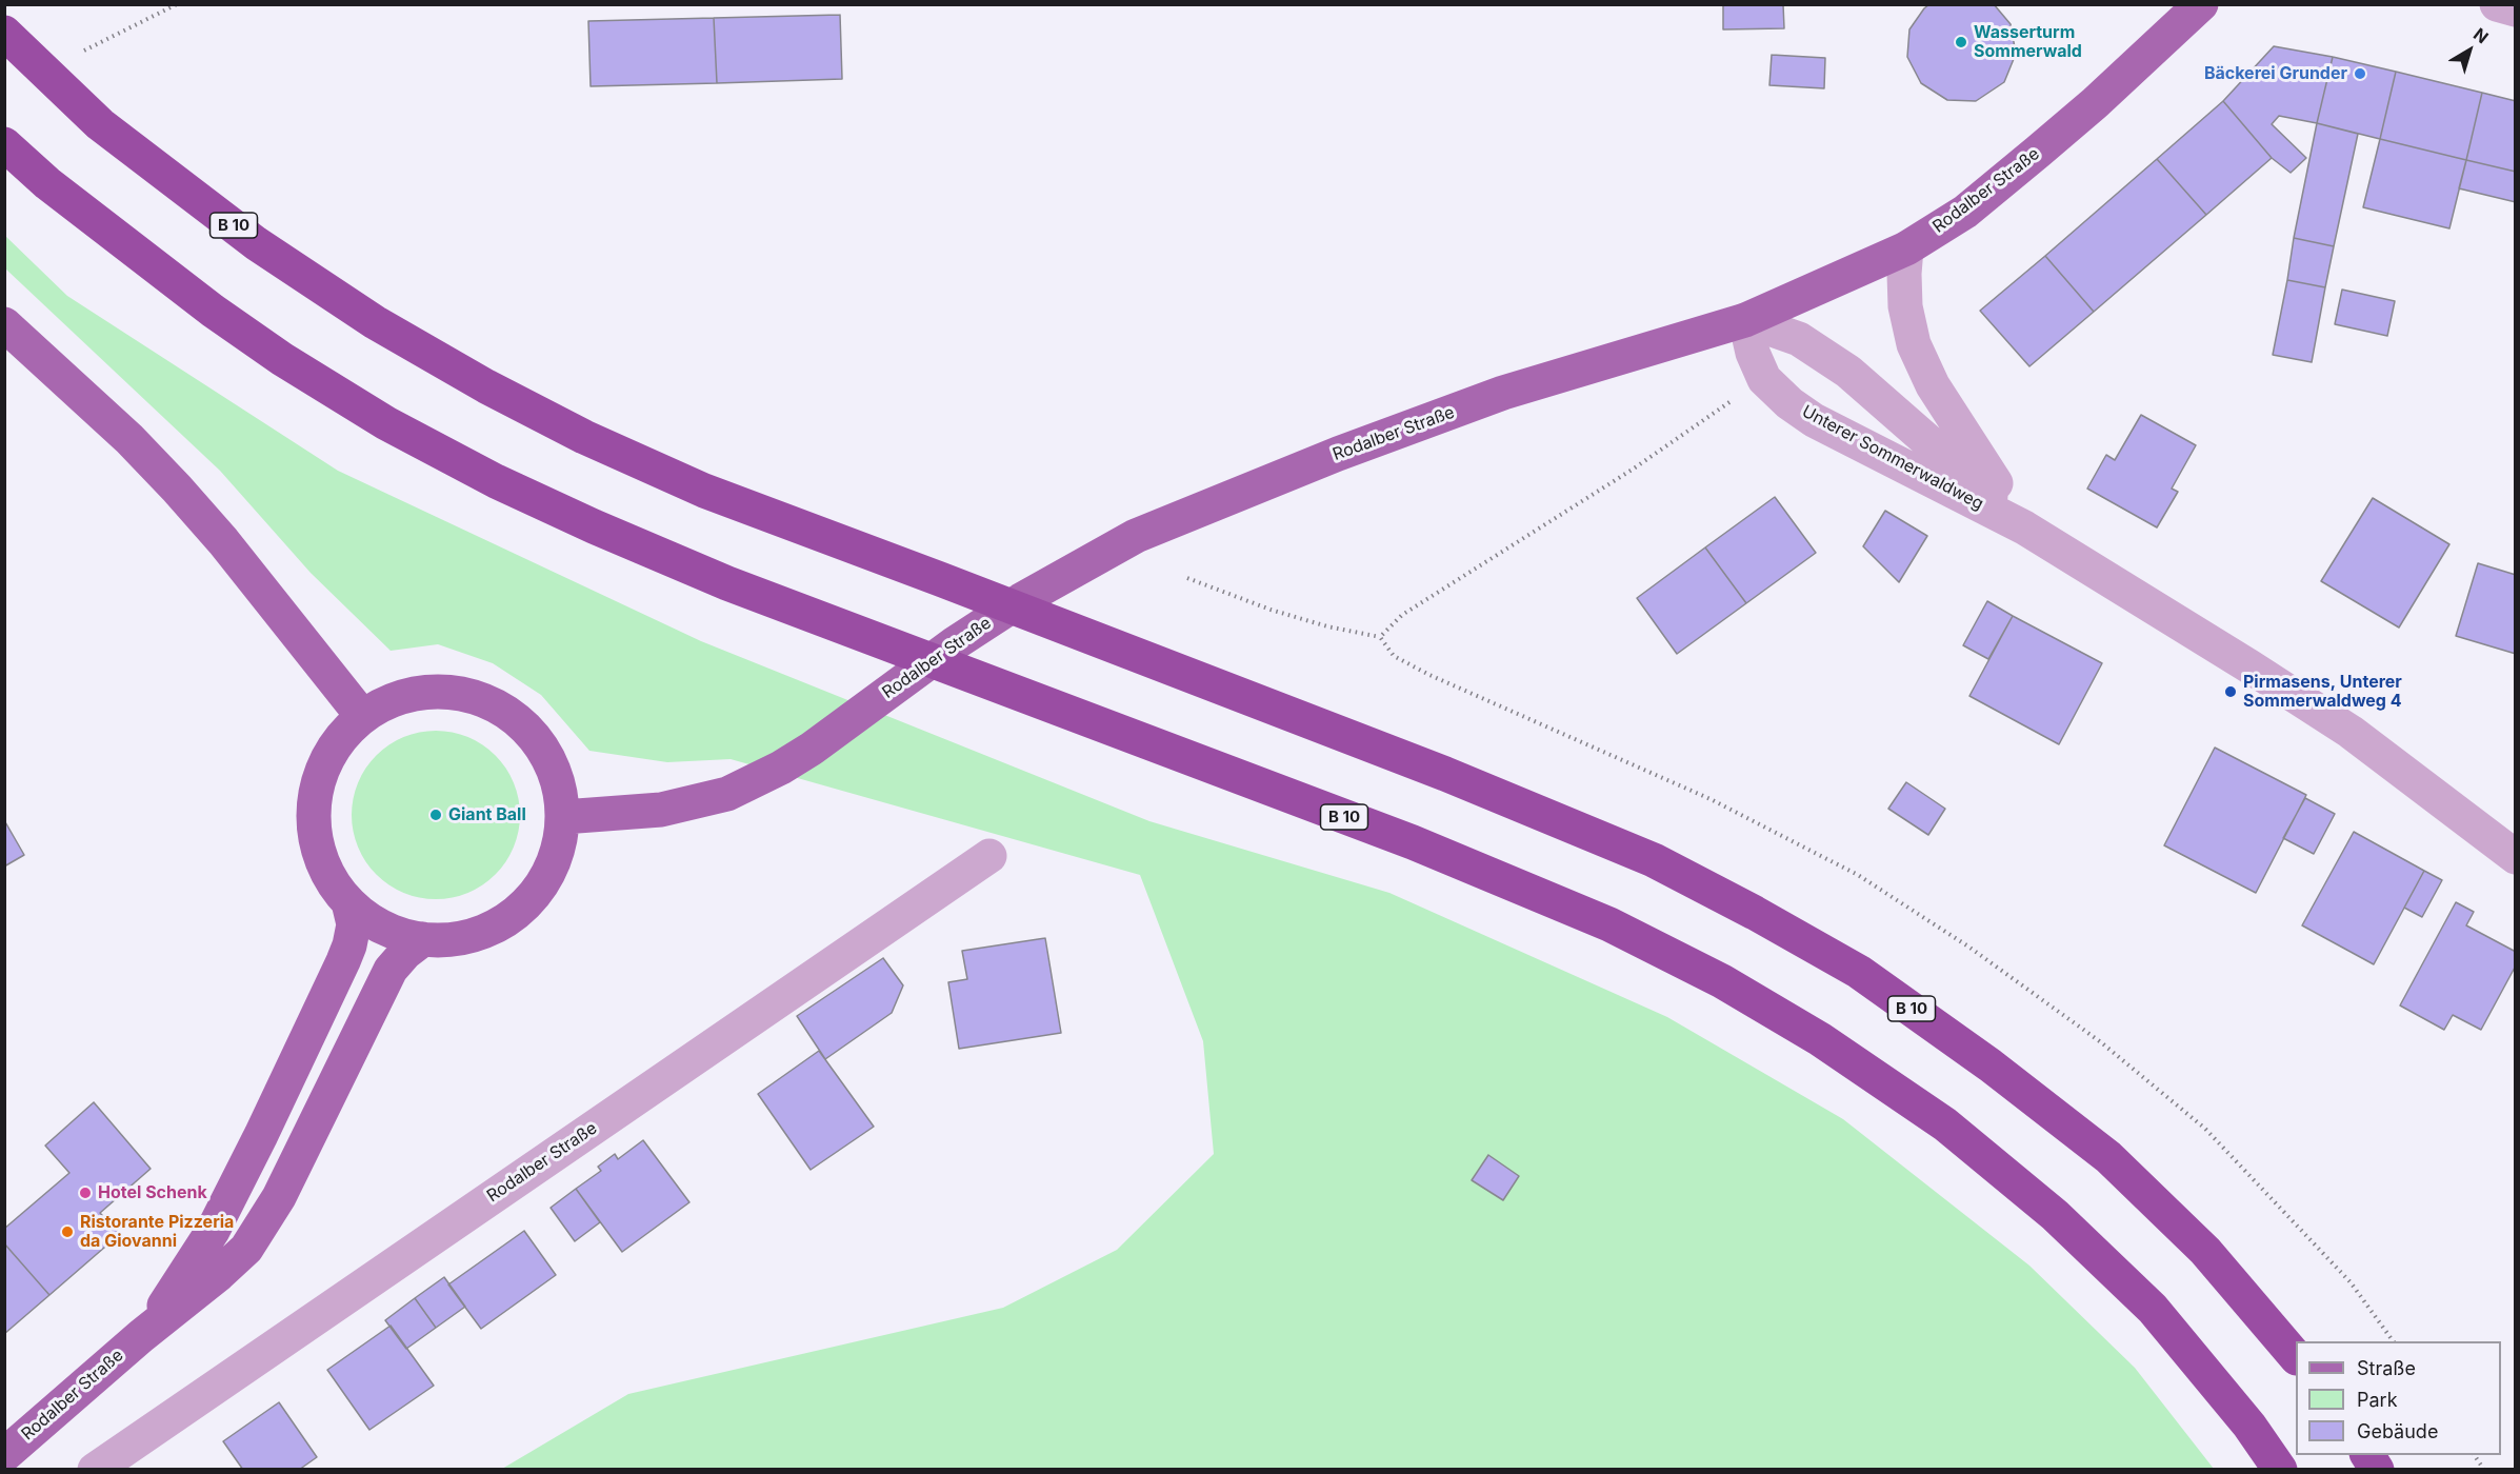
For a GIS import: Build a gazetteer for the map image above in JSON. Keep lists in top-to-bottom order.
{
  "streets": {
    "highway": ["B 10"],
    "main road": ["Rodalber Straße"],
    "street": ["Unterer Sommerwaldweg"]
  },
  "crossings": [
    ["Rodalber Straße", "Unterer Sommerwaldweg"]
  ],
  "places": [
    "Wasserturm Sommerwald",
    "Bäckerei Grunder",
    "Pirmasens, Unterer Sommerwaldweg 4",
    "Giant Ball",
    "Hotel Schenk",
    "Ristorante Pizzeria da Giovanni"
  ],
  "legend": ["Straße", "Park", "Gebäude"],
  "north": "top right"
}
